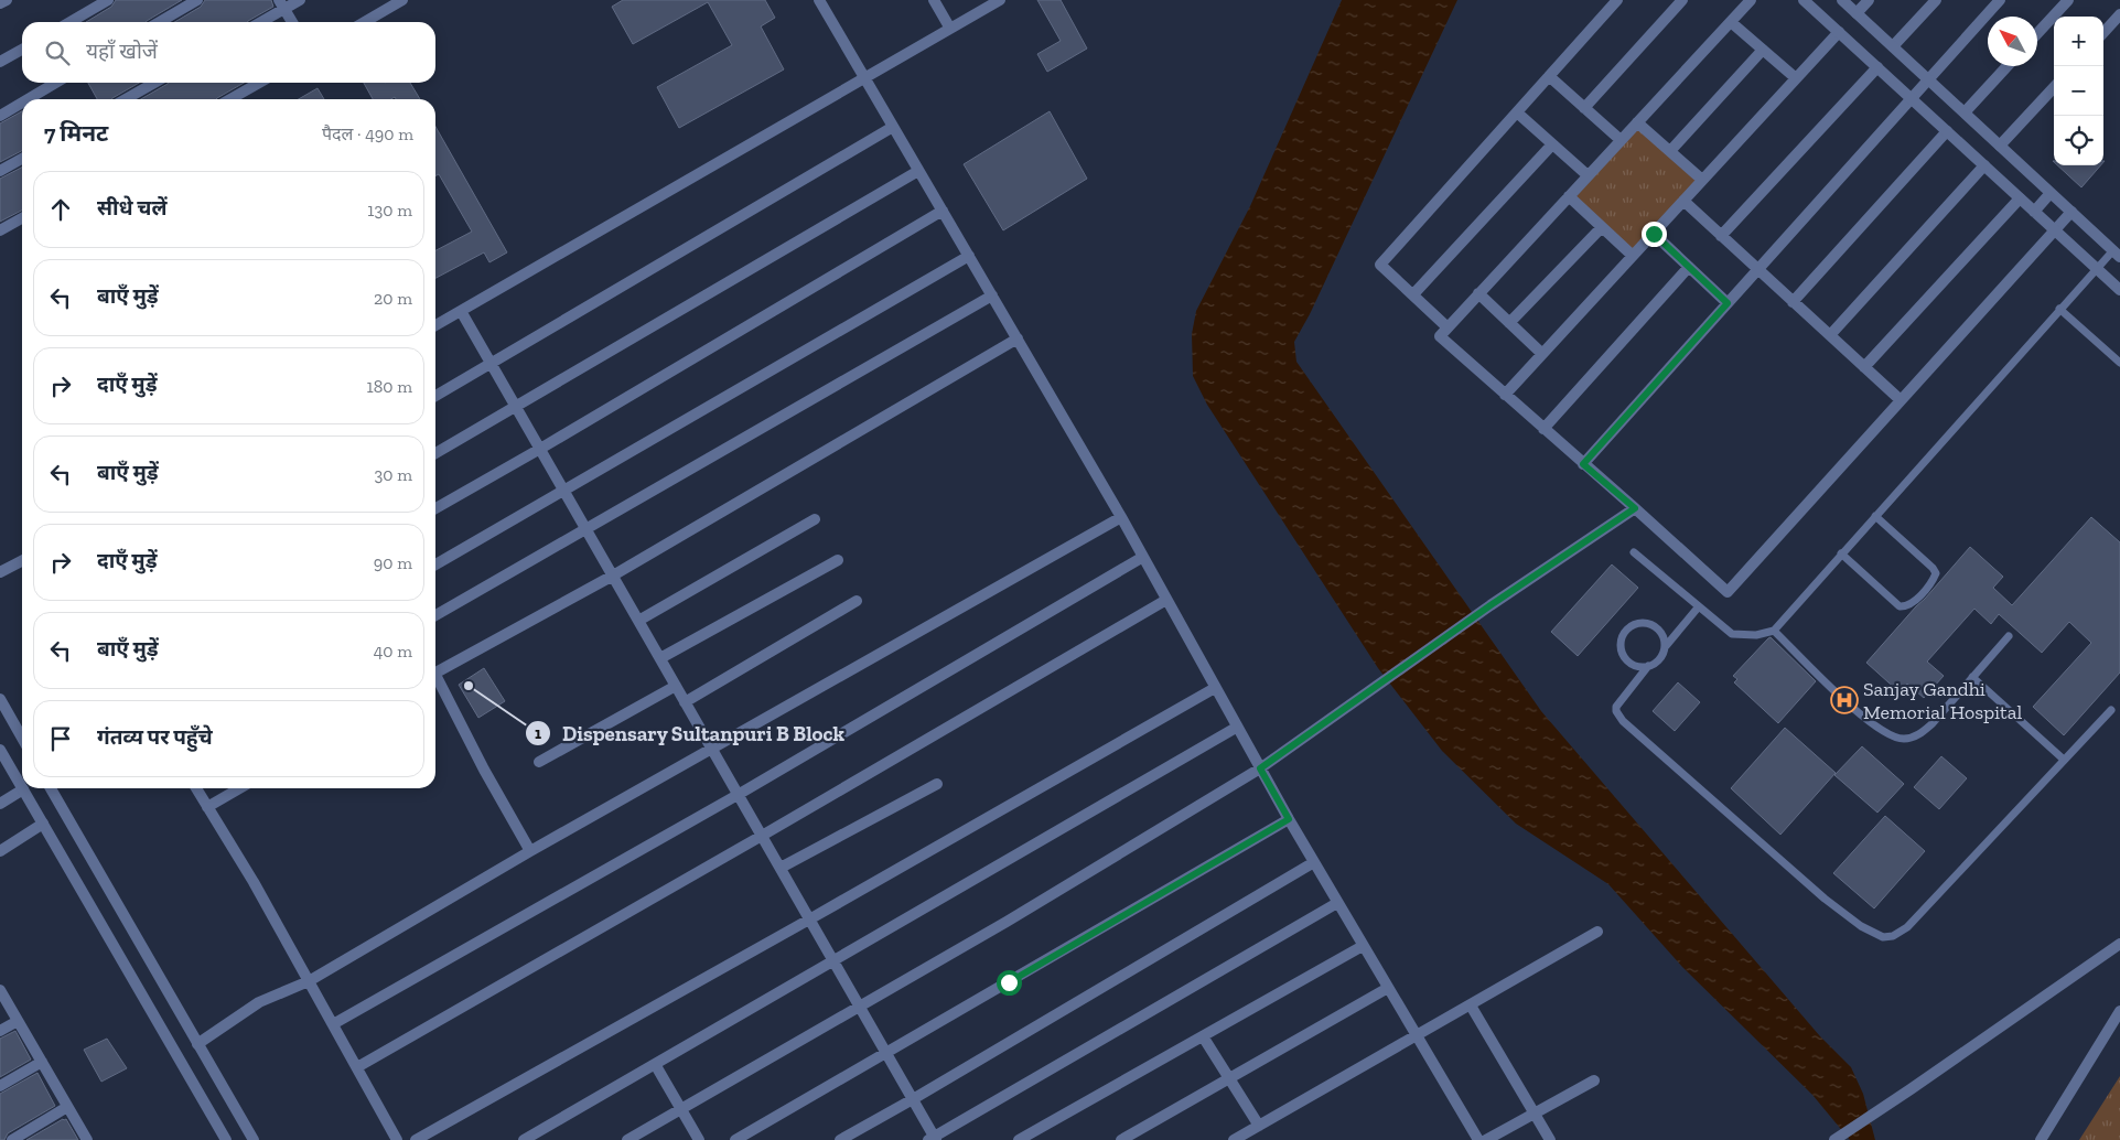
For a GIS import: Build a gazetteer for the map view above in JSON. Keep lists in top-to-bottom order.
{
  "places": {
    "other": ["Dispensary Sultanpuri B Block"],
    "hospital": ["Sanjay Gandhi Memorial Hospital"]
  },
  "north": "top left",
  "page": {
    "map_buttons": ["+", "−"],
    "search": "यहाँ खोजें",
    "heading": ["7 मिनट", "पैदल · 490 m"],
    "list": [
      ["सीधे चलें", "130 m"],
      ["बाएँ मुड़ें", "20 m"],
      ["दाएँ मुड़ें", "180 m"],
      ["बाएँ मुड़ें", "30 m"],
      ["दाएँ मुड़ें", "90 m"],
      ["बाएँ मुड़ें", "40 m"],
      "गंतव्य पर पहुँचे"
    ]
  }
}
